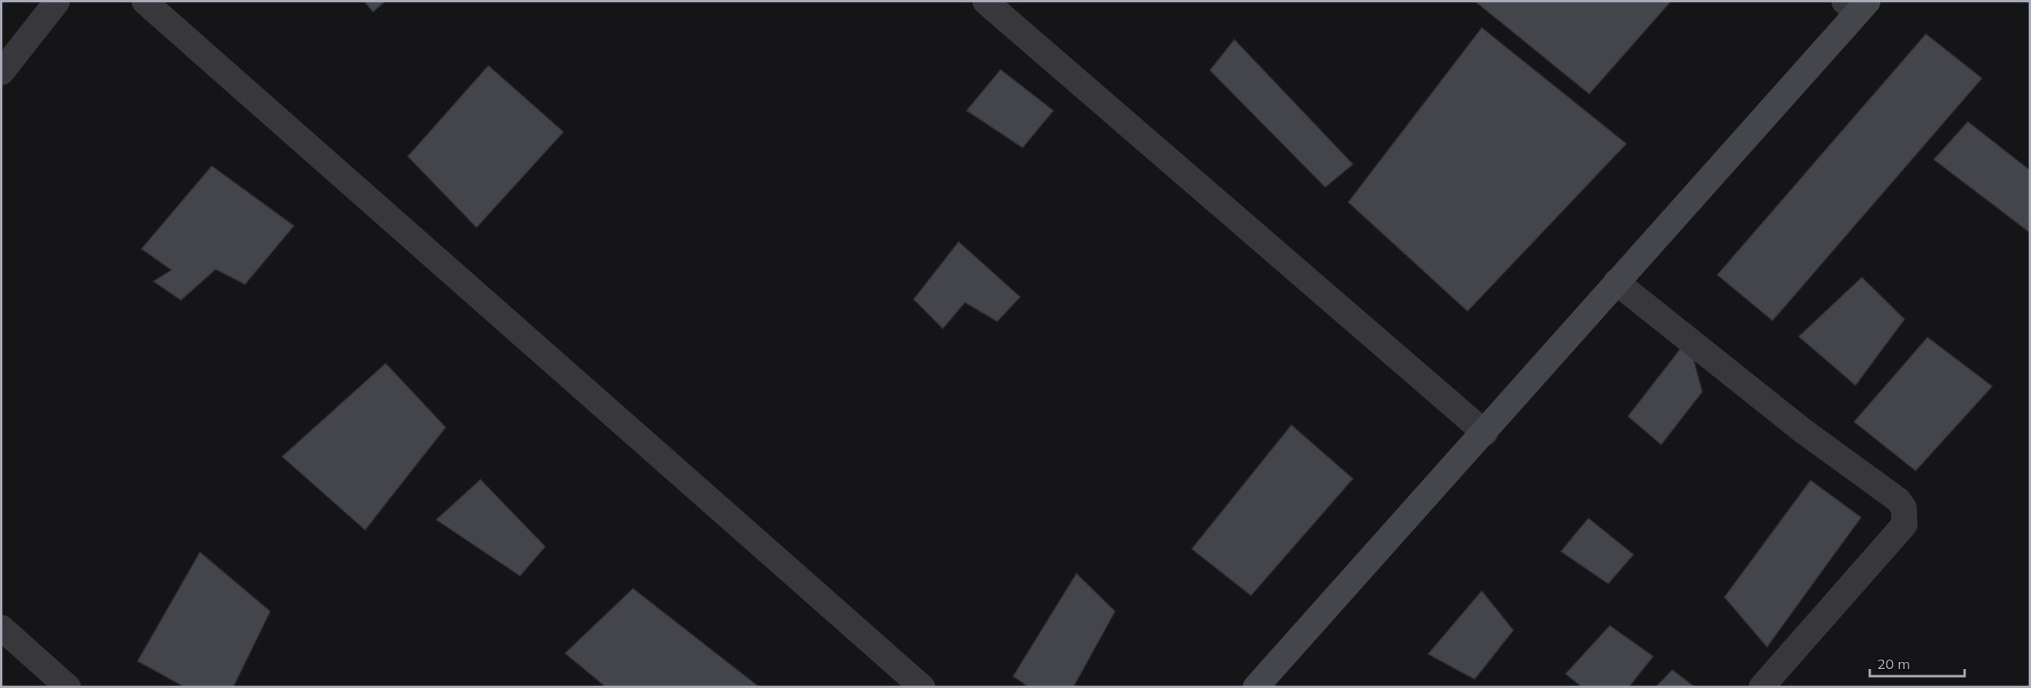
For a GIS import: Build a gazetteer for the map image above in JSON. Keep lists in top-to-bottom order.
{
  "scale_bar": "20 m"
}
